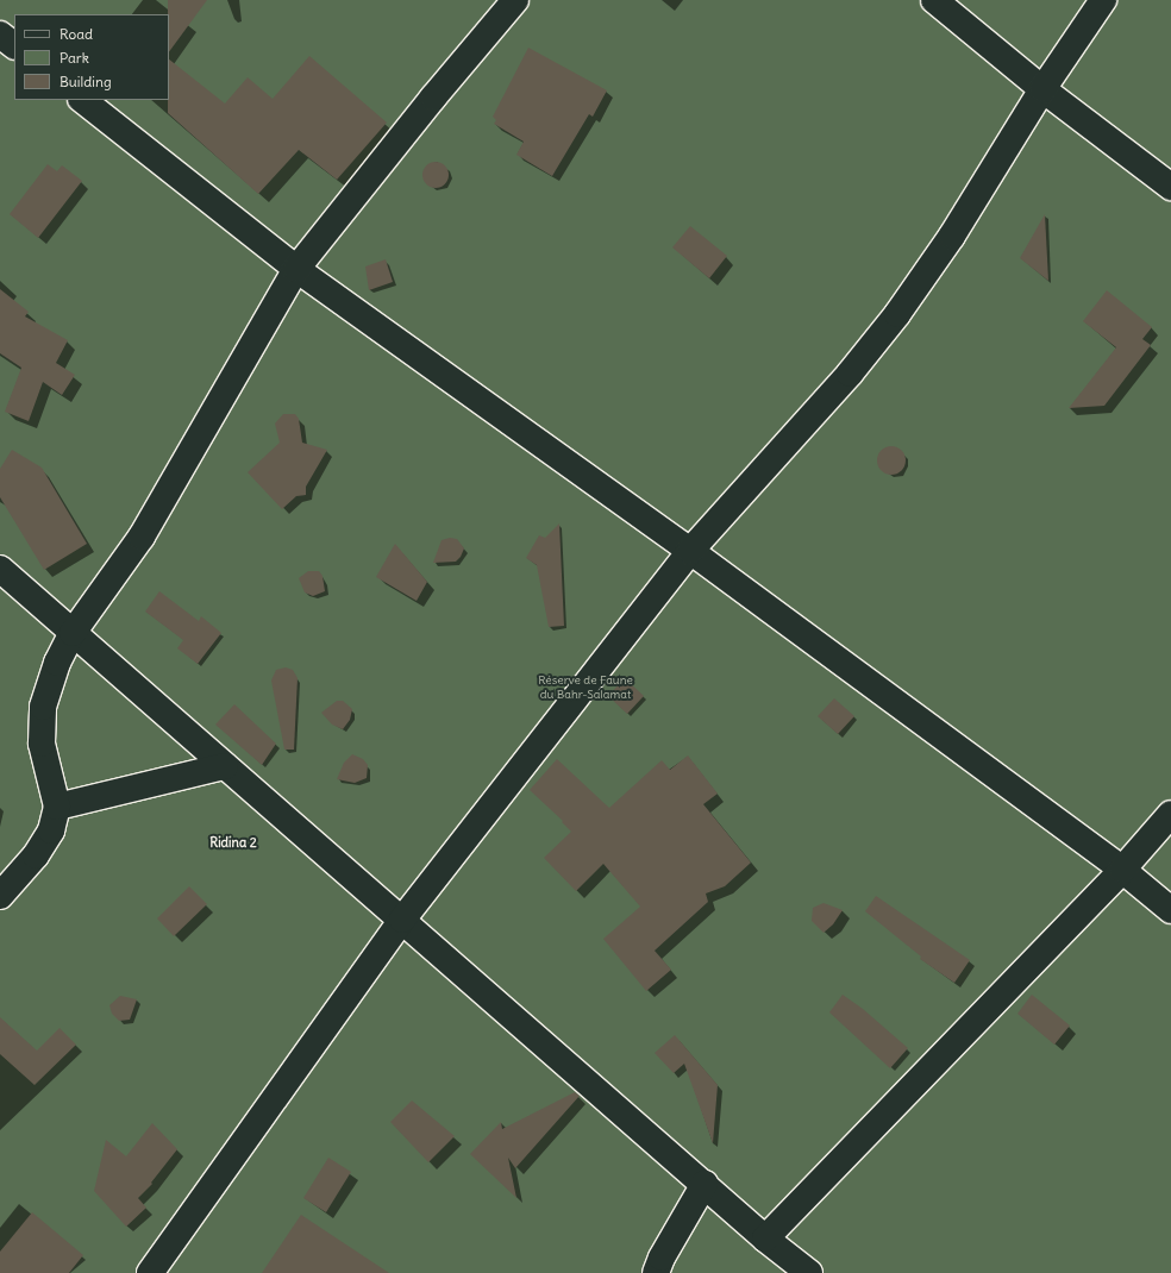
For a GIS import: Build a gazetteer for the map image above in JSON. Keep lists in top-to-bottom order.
{
  "districts": ["Ridina 2"],
  "parks": ["Réserve de Faune du Bahr-Salamat"],
  "legend": ["Road", "Park", "Building"]
}
